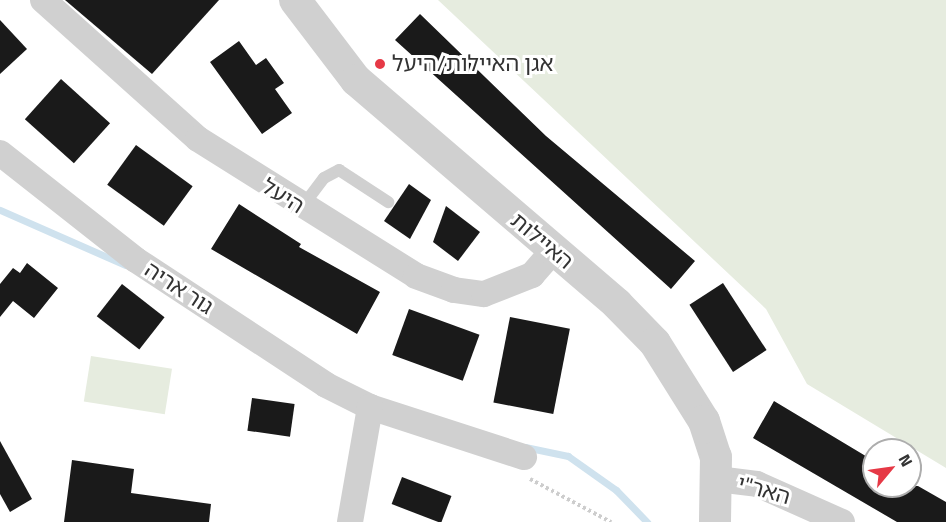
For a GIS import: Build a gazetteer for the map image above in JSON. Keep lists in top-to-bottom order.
{
  "streets": {
    "street": [
      "היעל",
      "האיילות",
      "גור אריה",
      "האר\"י"
    ]
  },
  "crossings": [
    ["היעל", "האיילות"],
    ["האיילות", "האר\"י"]
  ],
  "places": ["אגן האיילות/היעל"],
  "north": "top right"
}
